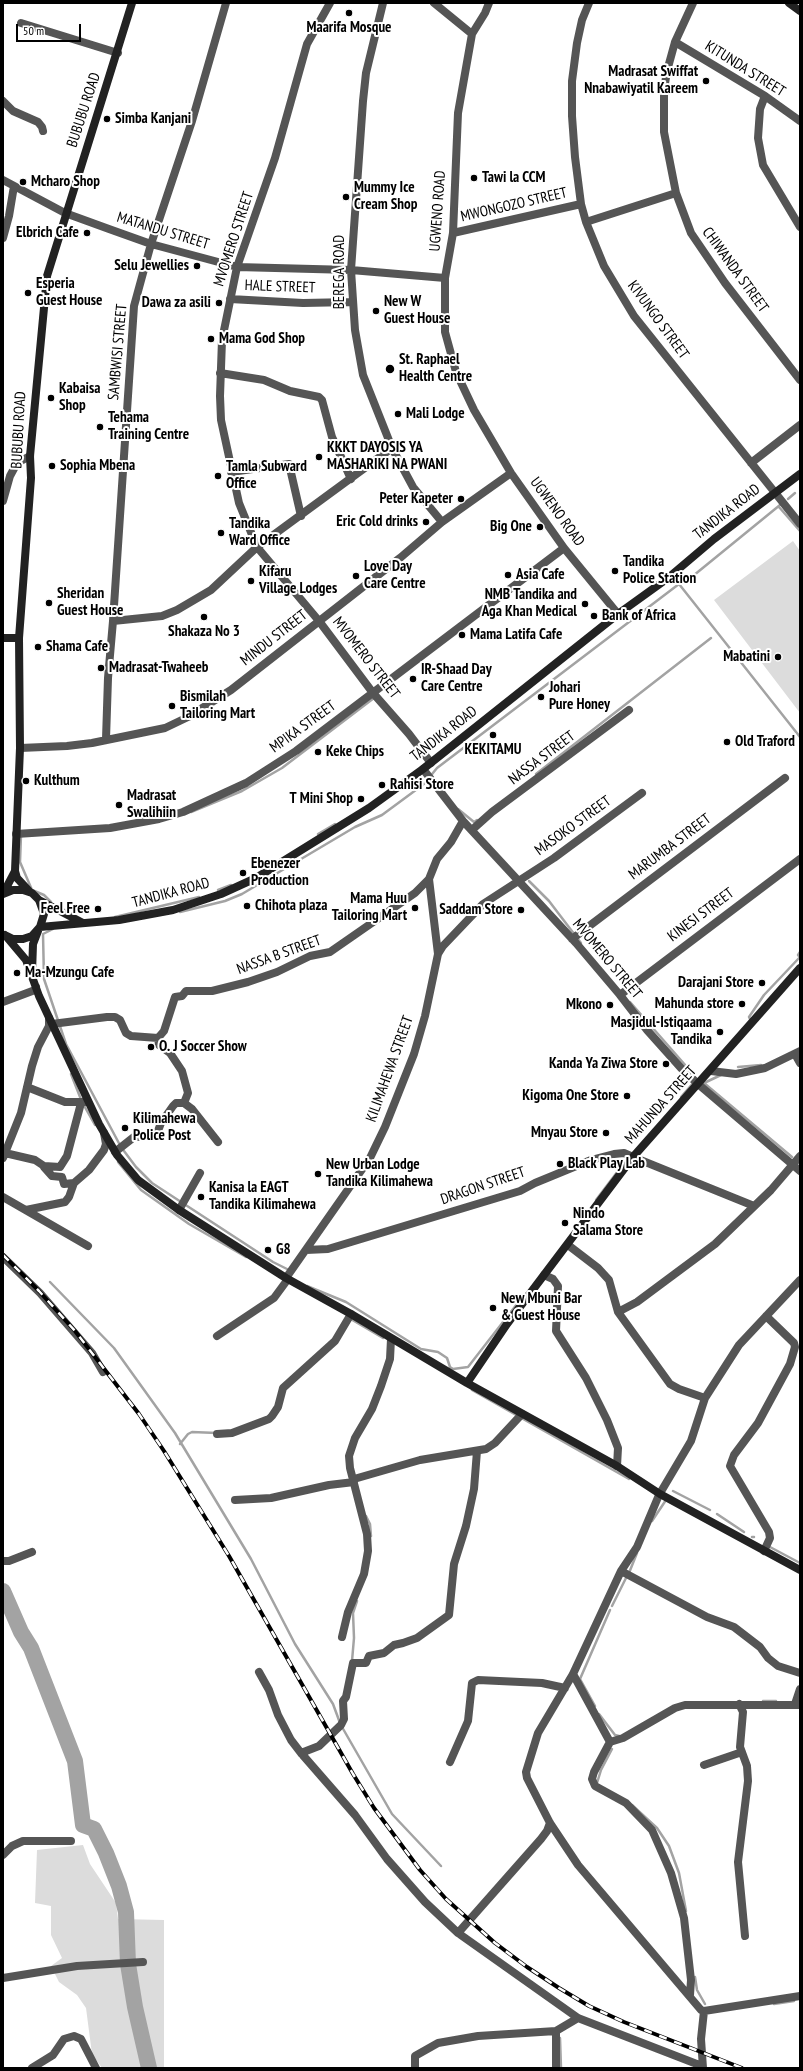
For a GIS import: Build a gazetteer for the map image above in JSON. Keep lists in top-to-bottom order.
{
  "streets": {
    "street": [
      "KITUNDA STREET",
      "BUBUBU ROAD",
      "MWONGOZO STREET",
      "UGWENO ROAD",
      "MATANDU STREET",
      "MVOMERO STREET",
      "CHIWANDA STREET",
      "BEREGA ROAD",
      "HALE STREET",
      "KIVUNGO STREET",
      "SAMBWISI STREET",
      "TANDIKA ROAD",
      "MINDU STREET",
      "MPIKA STREET",
      "NASSA STREET",
      "MASOKO STREET",
      "MARUMBA STREET",
      "KINESI STREET",
      "NASSA B STREET",
      "KILIMAHEWA STREET",
      "MAHUNDA STREET",
      "DRAGON STREET"
    ]
  },
  "crossings": [
    ["KITUNDA STREET", "CHIWANDA STREET"],
    ["BUBUBU ROAD", "MATANDU STREET"],
    ["BUBUBU ROAD", "MINDU STREET"],
    ["BUBUBU ROAD", "MPIKA STREET"],
    ["MWONGOZO STREET", "UGWENO ROAD"],
    ["MWONGOZO STREET", "KIVUNGO STREET"],
    ["UGWENO ROAD", "MATANDU STREET"],
    ["UGWENO ROAD", "TANDIKA ROAD"],
    ["UGWENO ROAD", "MINDU STREET"],
    ["UGWENO ROAD", "MPIKA STREET"],
    ["MATANDU STREET", "MVOMERO STREET"],
    ["MATANDU STREET", "BEREGA ROAD"],
    ["MATANDU STREET", "SAMBWISI STREET"],
    ["MVOMERO STREET", "HALE STREET"],
    ["MVOMERO STREET", "TANDIKA ROAD"],
    ["MVOMERO STREET", "MINDU STREET"],
    ["MVOMERO STREET", "MPIKA STREET"],
    ["MVOMERO STREET", "NASSA STREET"],
    ["MVOMERO STREET", "MASOKO STREET"],
    ["MVOMERO STREET", "MARUMBA STREET"],
    ["MVOMERO STREET", "KINESI STREET"],
    ["MVOMERO STREET", "KILIMAHEWA STREET"],
    ["MVOMERO STREET", "MAHUNDA STREET"],
    ["BEREGA ROAD", "HALE STREET"],
    ["BEREGA ROAD", "MINDU STREET"],
    ["KIVUNGO STREET", "TANDIKA ROAD"],
    ["SAMBWISI STREET", "MINDU STREET"],
    ["MASOKO STREET", "KILIMAHEWA STREET"],
    ["KILIMAHEWA STREET", "DRAGON STREET"],
    ["MAHUNDA STREET", "DRAGON STREET"]
  ],
  "places": [
    "Maarifa Mosque",
    "Madrasat Swiffat Nnabawiyatil Kareem",
    "Simba Kanjani",
    "Tawi la CCM",
    "Mcharo Shop",
    "Mummy Ice Cream Shop",
    "Elbrich Cafe",
    "Selu Jewellies",
    "Esperia Guest House",
    "Dawa za asili",
    "New W Guest House",
    "Mama God Shop",
    "St. Raphael Health Centre",
    "Kabaisa Shop",
    "Mali Lodge",
    "Tehama Training Centre",
    "KKKT DAYOSIS YA MASHARIKI NA PWANI",
    "Sophia Mbena",
    "Tamla Subward Office",
    "Peter Kapeter",
    "Eric Cold drinks",
    "Big One",
    "Tandika Ward Office",
    "Tandika Police Station",
    "Asia Cafe",
    "Love Day Care Centre",
    "Kifaru Village Lodges",
    "Sheridan Guest House",
    "NMB Tandika and Aga Khan Medical",
    "Bank of Africa",
    "Shakaza No 3",
    "Mama Latifa Cafe",
    "Shama Cafe",
    "Mabatini",
    "Madrasat-Twaheeb",
    "IR-Shaad Day Care Centre",
    "Johari Pure Honey",
    "Bismilah Tailoring Mart",
    "KEKITAMU",
    "Old Traford",
    "Keke Chips",
    "Kulthum",
    "Rahisi Store",
    "T Mini Shop",
    "Madrasat Swalihiin",
    "Ebenezer Production",
    "Chihota plaza",
    "Mama Huu Tailoring Mart",
    "Feel Free",
    "Saddam Store",
    "Ma-Mzungu Cafe",
    "Darajani Store",
    "Mahunda store",
    "Mkono",
    "Masjidul-Istiqaama Tandika",
    "O. J Soccer Show",
    "Kanda Ya Ziwa Store",
    "Kigoma One Store",
    "Kilimahewa Police Post",
    "Mnyau Store",
    "Black Play Lab",
    "New Urban Lodge Tandika Kilimahewa",
    "Kanisa la EAGT Tandika Kilimahewa",
    "Nindo Salama Store",
    "G8",
    "New Mbuni Bar & Guest House"
  ],
  "scale_bar": "50 m"
}
